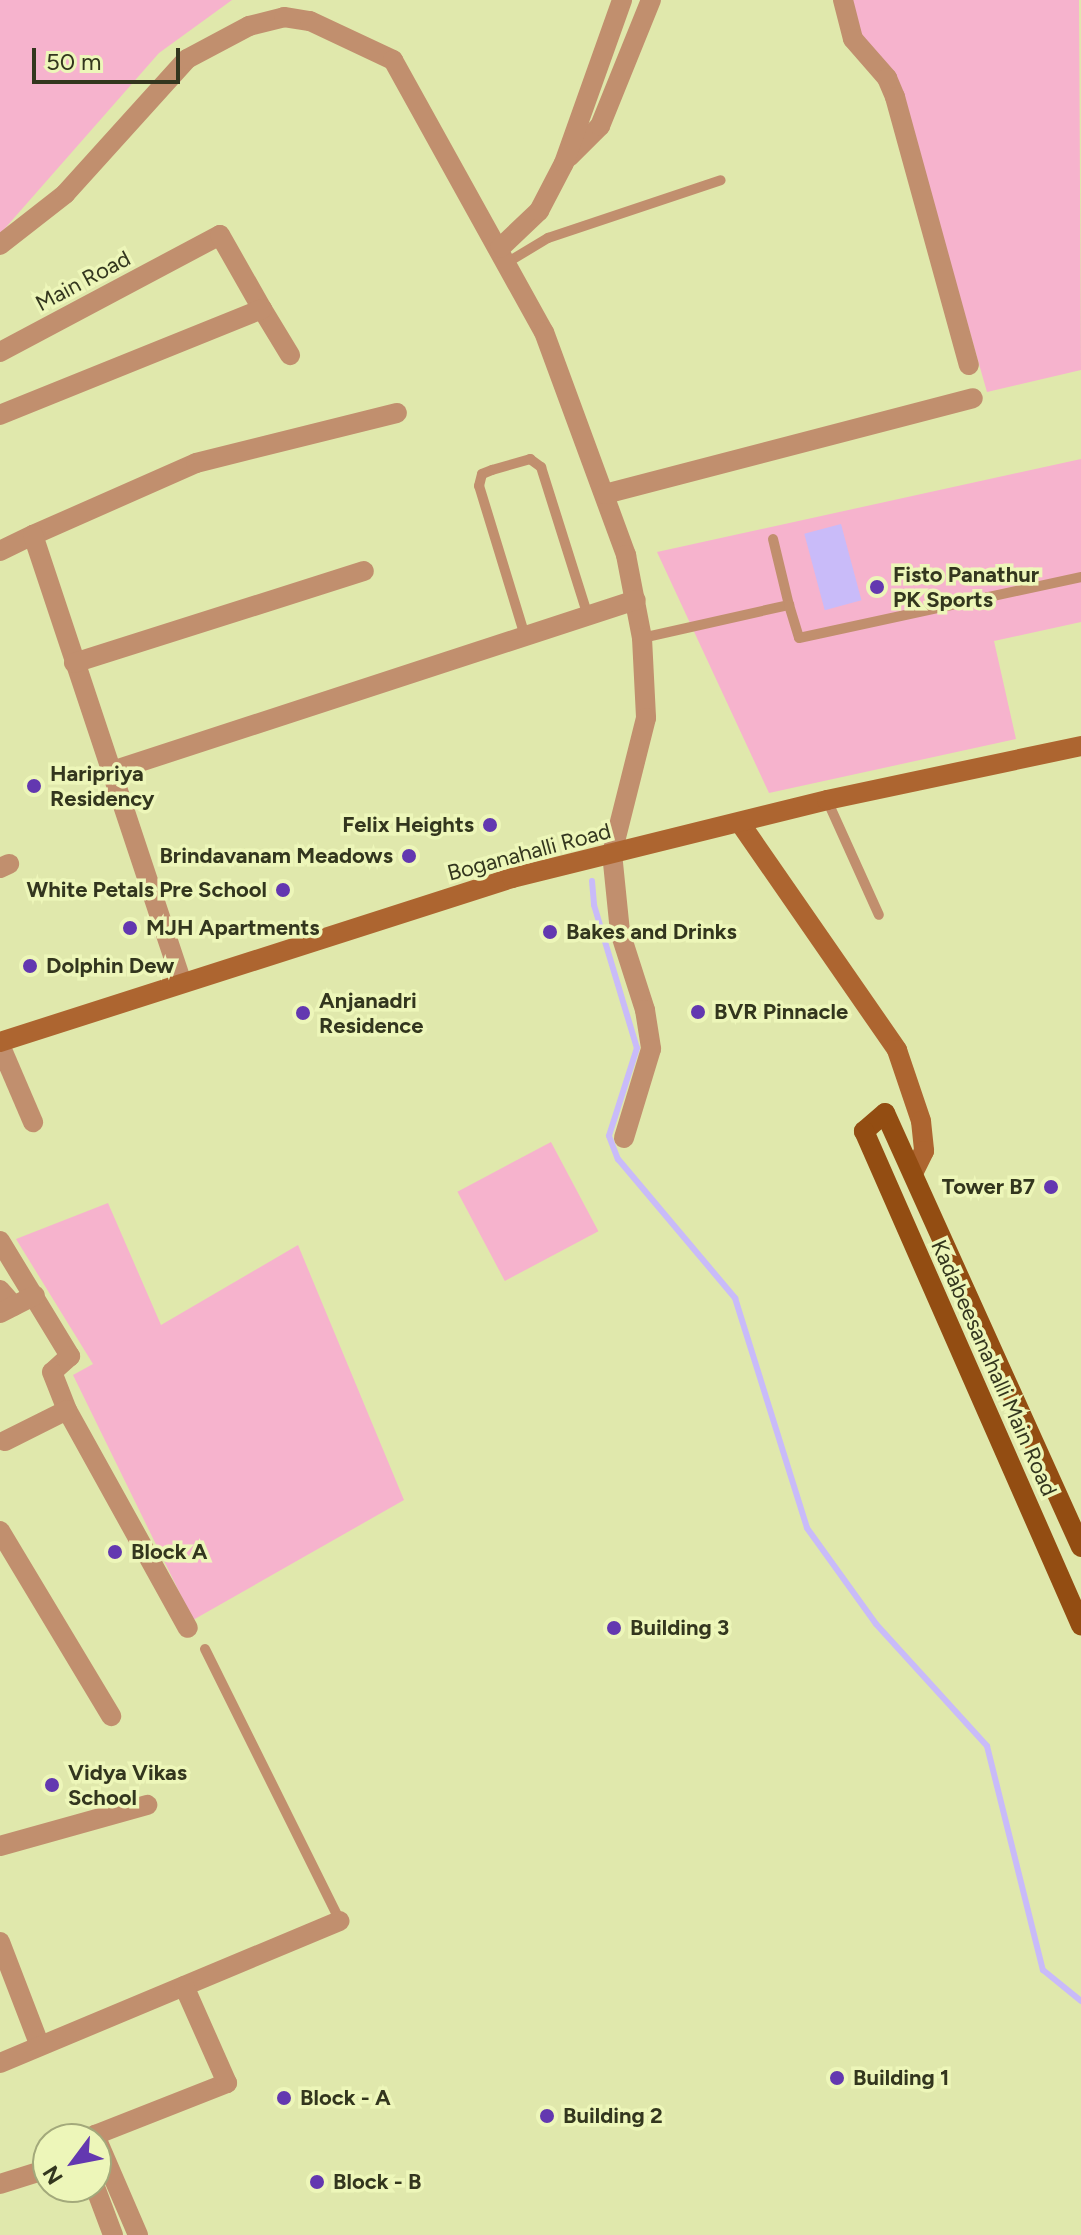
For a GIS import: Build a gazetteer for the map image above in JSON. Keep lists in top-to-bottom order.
{
  "streets": {
    "main road": ["Kadabeesanahalli Main Road"],
    "street": ["Main Road", "Boganahalli Road"]
  },
  "places": [
    "Fisto Panathur PK Sports",
    "Haripriya Residency",
    "Felix Heights",
    "Brindavanam Meadows",
    "White Petals Pre School",
    "MJH Apartments",
    "Bakes and Drinks",
    "Dolphin Dew",
    "BVR Pinnacle",
    "Anjanadri Residence",
    "Tower B7",
    "Block A",
    "Building 3",
    "Vidya Vikas School",
    "Building 1",
    "Block - A",
    "Building 2",
    "Block - B"
  ],
  "scale_bar": "50 m",
  "north": "bottom left"
}
